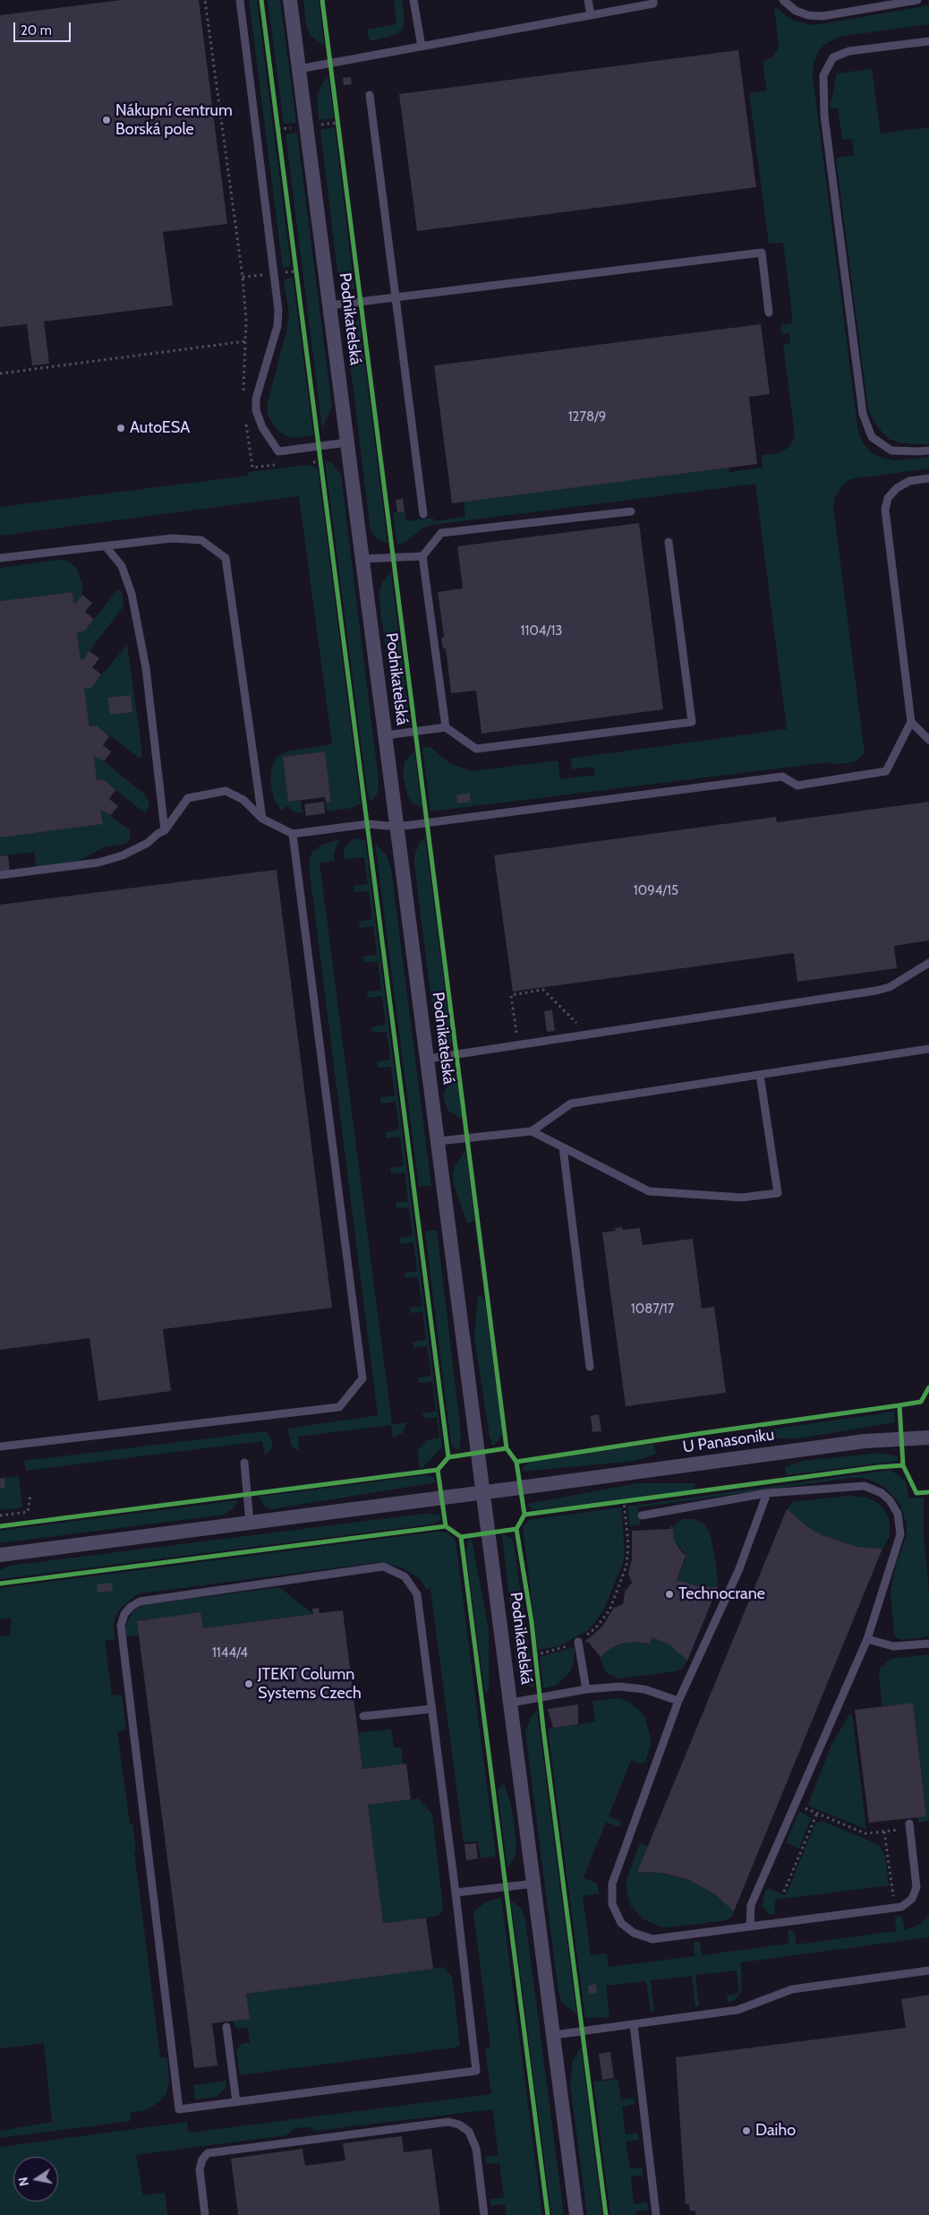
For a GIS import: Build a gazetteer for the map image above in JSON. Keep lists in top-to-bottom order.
{
  "streets": {
    "street": ["Podnikatelská", "U Panasoniku"]
  },
  "crossings": [
    ["Podnikatelská", "U Panasoniku"]
  ],
  "places": [
    "Nákupní centrum Borská pole",
    "AutoESA",
    "Technocrane",
    "JTEKT Column Systems Czech",
    "Daiho"
  ],
  "house_numbers": [
    "1278/9",
    "1104/13",
    "1094/15",
    "1087/17",
    "1144/4"
  ],
  "scale_bar": "20 m",
  "north": "left"
}
